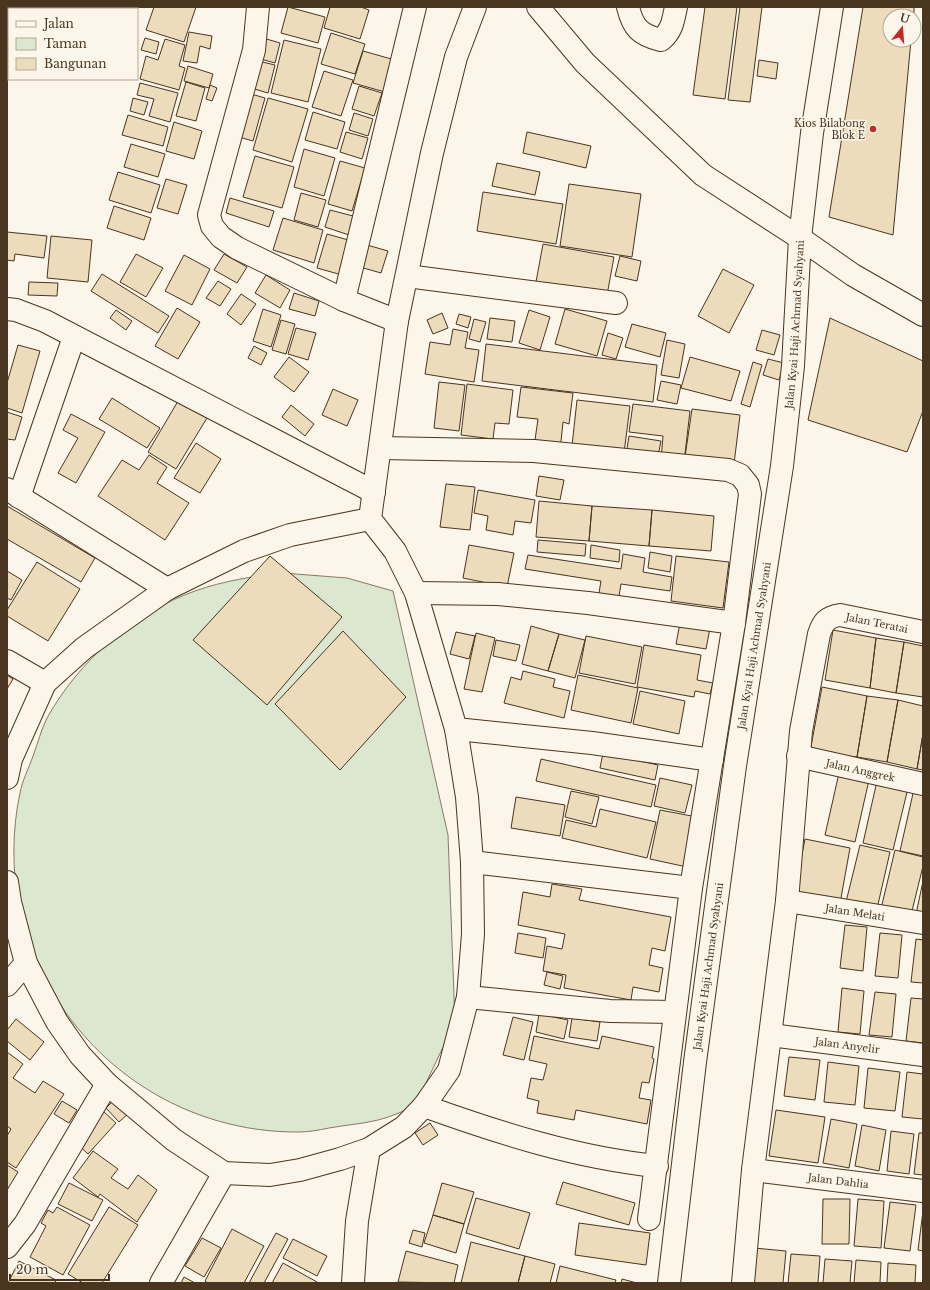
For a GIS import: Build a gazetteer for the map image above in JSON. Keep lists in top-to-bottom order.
{
  "streets": {
    "street": [
      "Jalan Kyai Haji Achmad Syahyani",
      "Jalan Teratai",
      "Jalan Anggrek",
      "Jalan Melati",
      "Jalan Anyelir",
      "Jalan Dahlia"
    ]
  },
  "crossings": [
    ["Jalan Teratai", "Jalan Anggrek"]
  ],
  "places": ["Kios Bilabong Blok E"],
  "legend": ["Jalan", "Taman", "Bangunan"],
  "scale_bar": "20 m",
  "north": "top"
}
